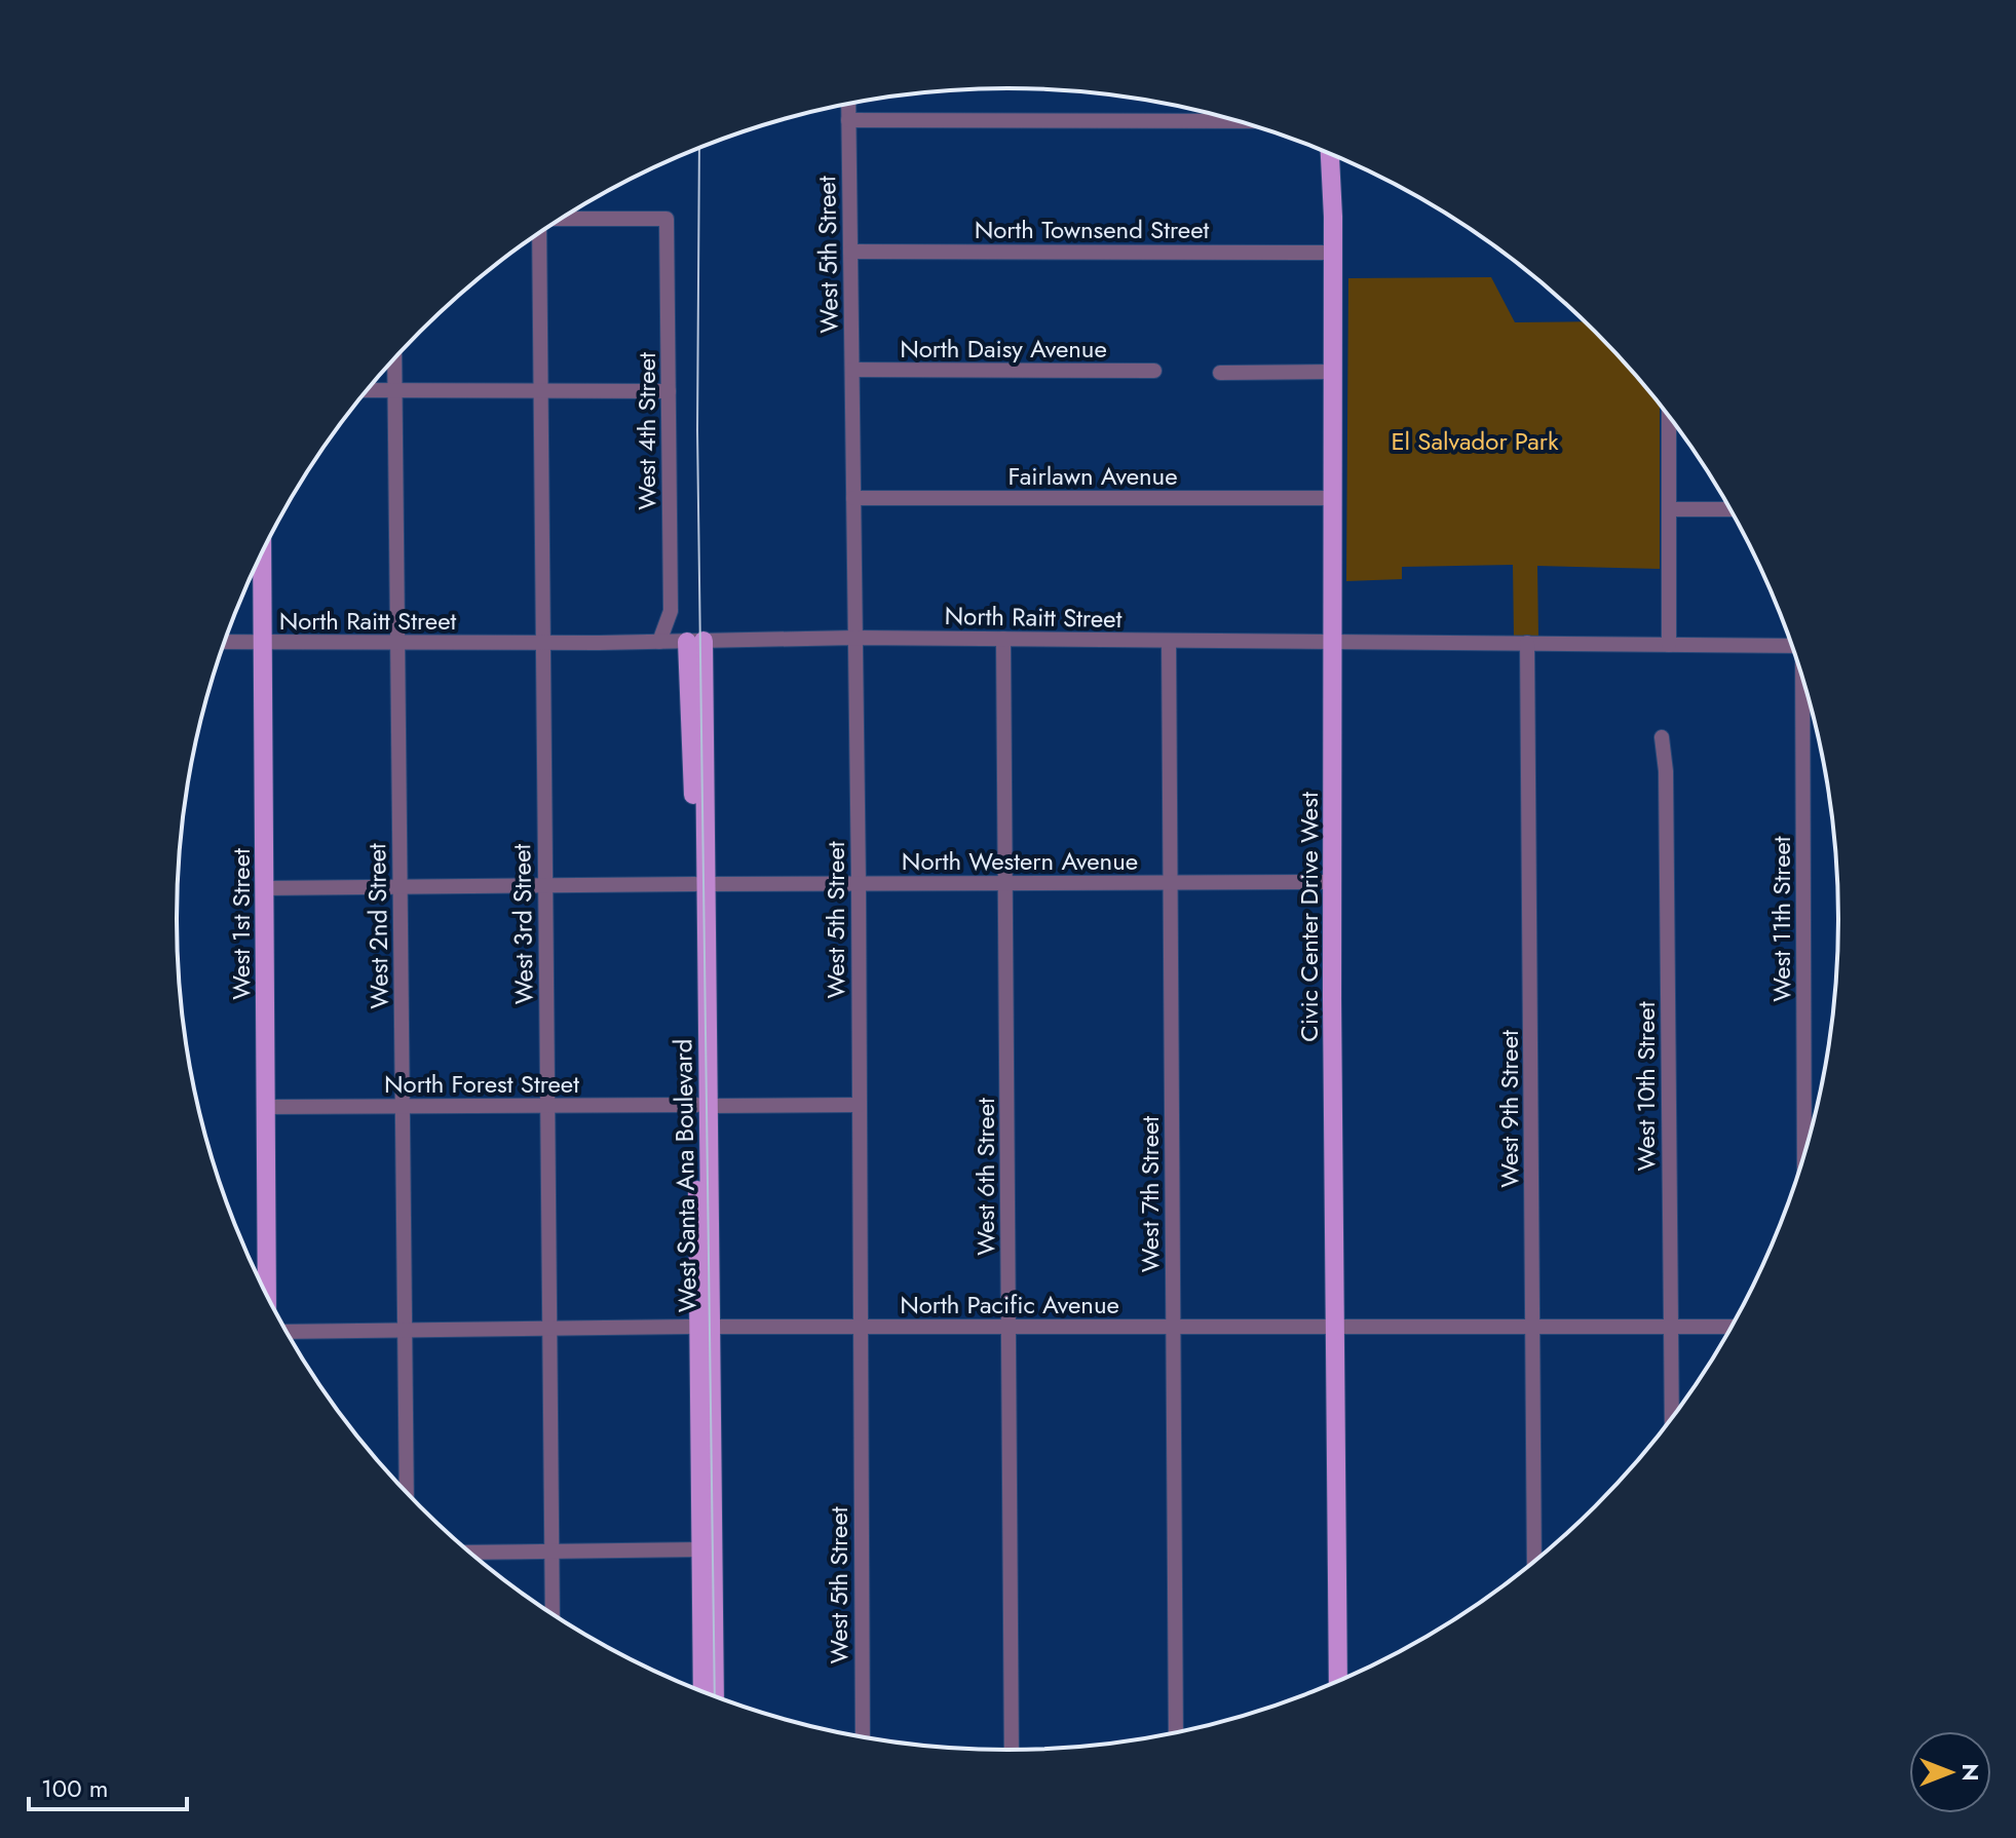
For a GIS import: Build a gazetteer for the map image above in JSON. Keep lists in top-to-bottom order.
{
  "streets": {
    "main road": ["Civic Center Drive West", "West 1st Street", "West Santa Ana Boulevard"],
    "street": [
      "North Townsend Street",
      "West 5th Street",
      "North Daisy Avenue",
      "West 4th Street",
      "Fairlawn Avenue",
      "North Raitt Street",
      "North Western Avenue",
      "West 11th Street",
      "West 3rd Street",
      "West 2nd Street",
      "North Forest Street",
      "West 10th Street",
      "West 9th Street",
      "West 6th Street",
      "West 7th Street",
      "North Pacific Avenue"
    ]
  },
  "crossings": [
    ["North Townsend Street", "West 5th Street"],
    ["North Townsend Street", "Civic Center Drive West"],
    ["West 5th Street", "North Daisy Avenue"],
    ["West 5th Street", "Fairlawn Avenue"],
    ["West 5th Street", "North Raitt Street"],
    ["West 5th Street", "North Western Avenue"],
    ["West 5th Street", "North Forest Street"],
    ["West 5th Street", "North Pacific Avenue"],
    ["West 4th Street", "North Raitt Street"],
    ["Fairlawn Avenue", "Civic Center Drive West"],
    ["North Raitt Street", "Civic Center Drive West"],
    ["North Raitt Street", "West 1st Street"],
    ["North Raitt Street", "West 3rd Street"],
    ["North Raitt Street", "West 2nd Street"],
    ["North Raitt Street", "West 9th Street"],
    ["North Raitt Street", "West Santa Ana Boulevard"],
    ["North Raitt Street", "West 6th Street"],
    ["North Raitt Street", "West 7th Street"],
    ["North Western Avenue", "Civic Center Drive West"],
    ["North Western Avenue", "West 1st Street"],
    ["North Western Avenue", "West 3rd Street"],
    ["North Western Avenue", "West 2nd Street"],
    ["North Western Avenue", "West Santa Ana Boulevard"],
    ["North Western Avenue", "West 6th Street"],
    ["North Western Avenue", "West 7th Street"],
    ["Civic Center Drive West", "North Pacific Avenue"],
    ["West 1st Street", "North Forest Street"],
    ["West 3rd Street", "North Forest Street"],
    ["West 3rd Street", "North Pacific Avenue"],
    ["West 2nd Street", "North Forest Street"],
    ["West 2nd Street", "North Pacific Avenue"],
    ["North Forest Street", "West Santa Ana Boulevard"],
    ["West 10th Street", "North Pacific Avenue"],
    ["West 9th Street", "North Pacific Avenue"],
    ["West Santa Ana Boulevard", "North Pacific Avenue"],
    ["West 6th Street", "North Pacific Avenue"],
    ["West 7th Street", "North Pacific Avenue"]
  ],
  "parks": ["El Salvador Park"],
  "scale_bar": "100 m",
  "north": "right"
}
